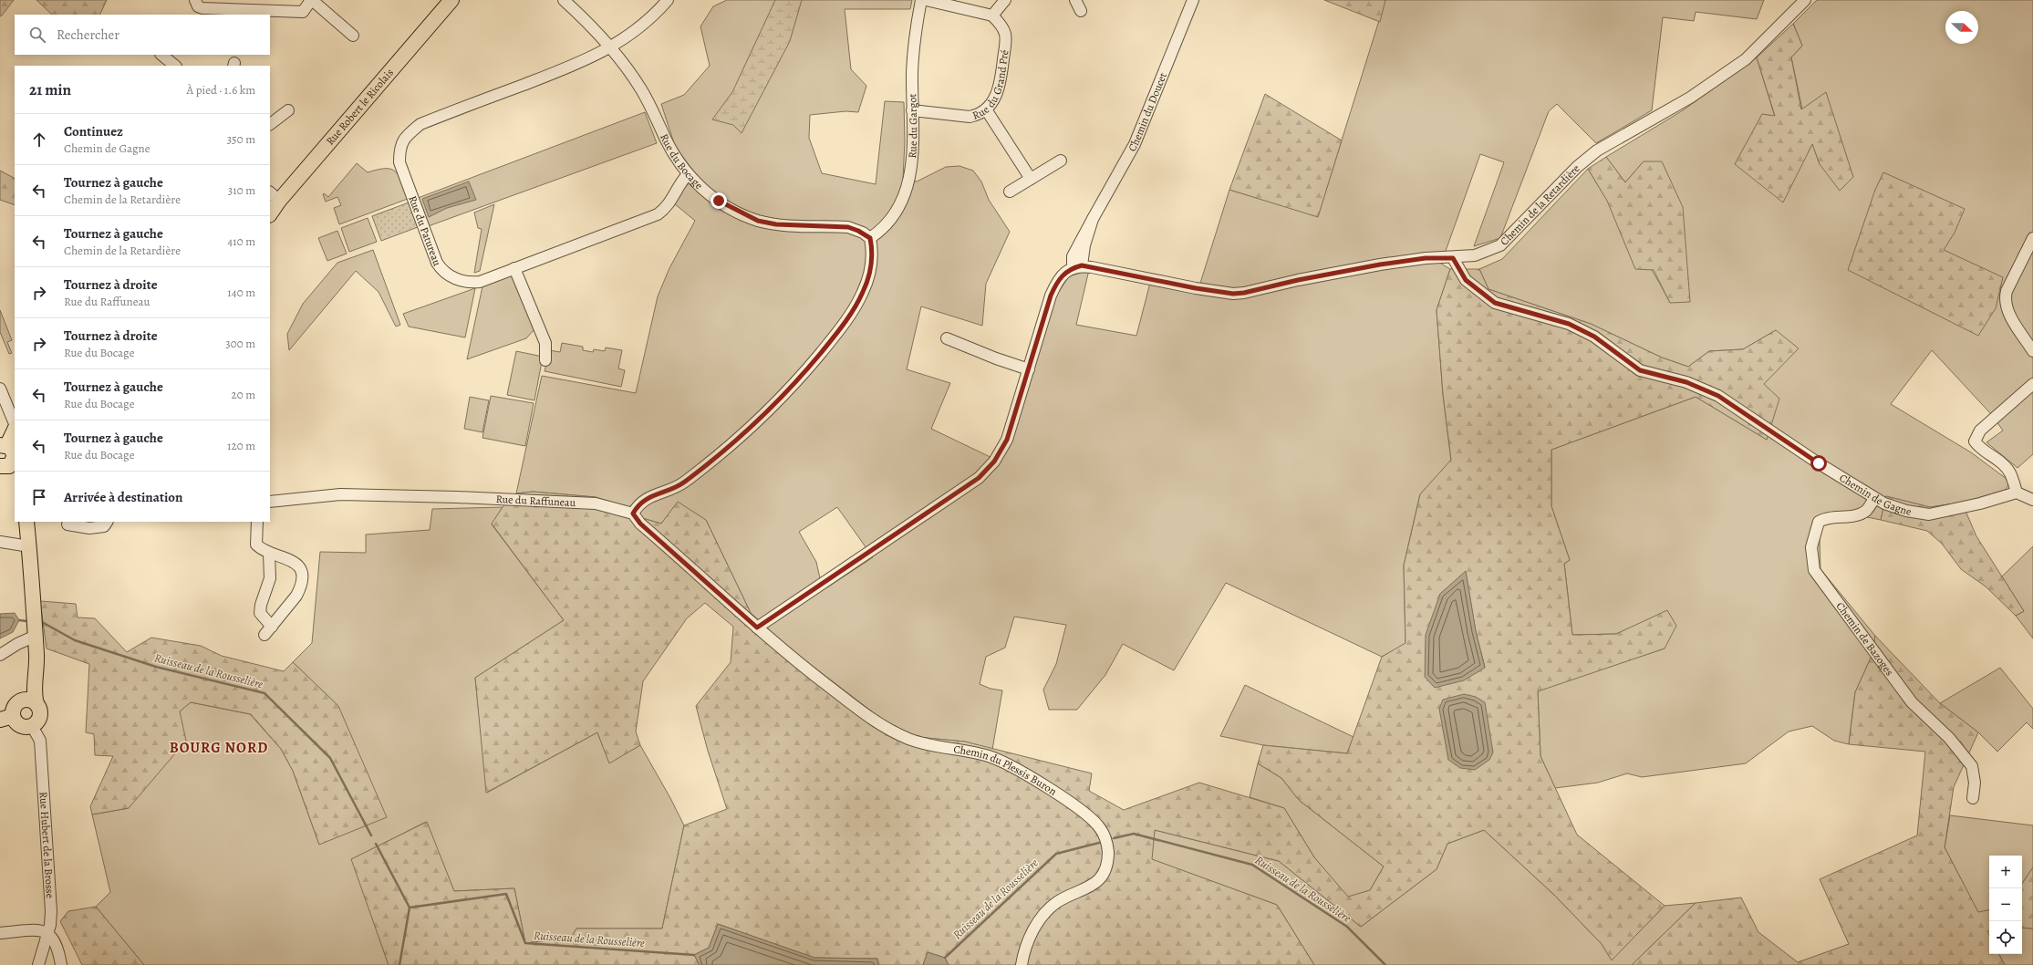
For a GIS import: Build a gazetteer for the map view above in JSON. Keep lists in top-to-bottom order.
{
  "streets": {
    "main road": ["Rue Robert le Ricolais"],
    "street": [
      "Rue du Grand Pré",
      "Chemin du Doucet",
      "Rue du Gargot",
      "Rue du Bocage",
      "Chemin de la Retardière",
      "Rue du Patureau",
      "Chemin de Gagne",
      "Rue du Raffuneau",
      "Chemin de Bazoges",
      "Chemin du Plessis Buron",
      "Rue Hubert de la Brosse"
    ]
  },
  "crossings": [
    ["Rue du Grand Pré", "Rue du Gargot"],
    ["Chemin du Doucet", "Chemin de la Retardière"],
    ["Rue du Gargot", "Rue du Bocage"],
    ["Rue du Bocage", "Rue du Patureau"],
    ["Chemin de la Retardière", "Chemin de Gagne"],
    ["Chemin de Gagne", "Chemin de Bazoges"]
  ],
  "districts": ["BOURG NORD"],
  "water": ["Ruisseau de la Rousselière"],
  "north": "right",
  "page": {
    "search": "Rechercher",
    "heading": ["21 min", "À pied · 1.6 km"],
    "list": [
      ["Continuez", "Chemin de Gagne", "350 m"],
      ["Tournez à gauche", "Chemin de la Retardière", "310 m"],
      ["Tournez à gauche", "Chemin de la Retardière", "410 m"],
      ["Tournez à droite", "Rue du Raffuneau", "140 m"],
      ["Tournez à droite", "Rue du Bocage", "300 m"],
      ["Tournez à gauche", "Rue du Bocage", "20 m"],
      ["Tournez à gauche", "Rue du Bocage", "120 m"],
      "Arrivée à destination"
    ],
    "map_buttons": ["+", "−"]
  }
}
